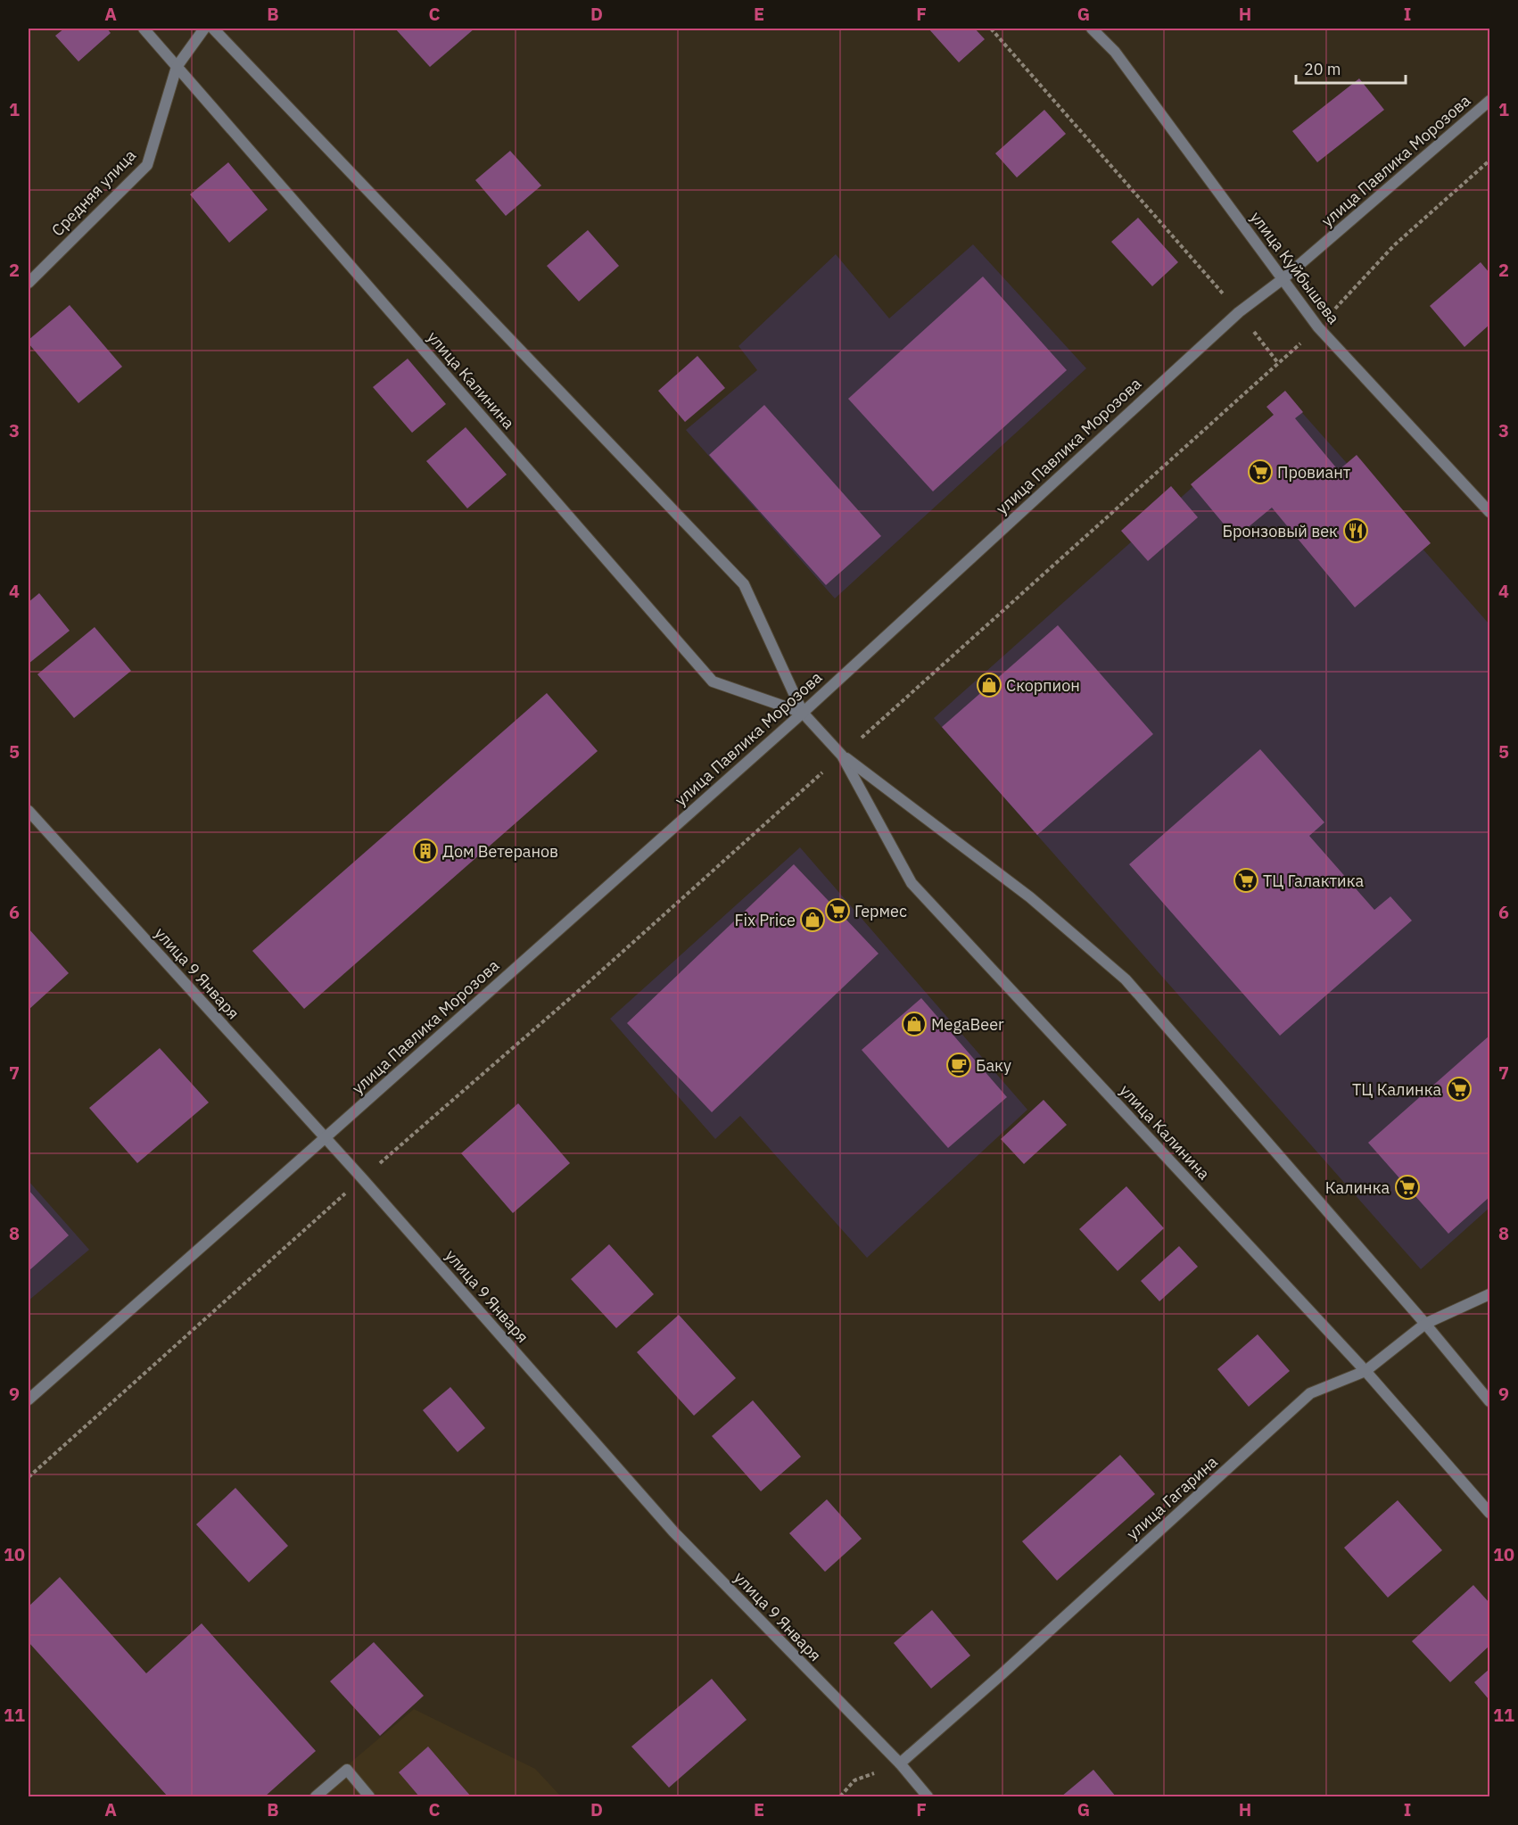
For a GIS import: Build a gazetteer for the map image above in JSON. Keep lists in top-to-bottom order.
{
  "streets": {
    "street": [
      "улица Павлика Морозова",
      "Средняя улица",
      "улица Куйбышева",
      "улица Калинина",
      "улица 9 Января",
      "улица Гагарина"
    ]
  },
  "crossings": [
    ["улица Павлика Морозова", "улица Куйбышева"],
    ["улица Павлика Морозова", "улица Калинина"],
    ["улица Павлика Морозова", "улица 9 Января"],
    ["Средняя улица", "улица Калинина"],
    ["улица Калинина", "улица Гагарина"],
    ["улица 9 Января", "улица Гагарина"]
  ],
  "places": {
    "supermarket": [
      "Провиант",
      "ТЦ Галактика",
      "Гермес",
      "ТЦ Калинка",
      "Калинка"
    ],
    "restaurant": ["Бронзовый век"],
    "shop": ["Скорпион", "Fix Price", "MegaBeer"],
    "building": ["Дом Ветеранов"],
    "cafe": ["Баку"]
  },
  "scale_bar": "20 m",
  "grid": {
    "columns": [
      "A",
      "B",
      "C",
      "D",
      "E",
      "F",
      "G",
      "H",
      "I"
    ],
    "rows": [
      "1",
      "2",
      "3",
      "4",
      "5",
      "6",
      "7",
      "8",
      "9",
      "10",
      "11"
    ]
  }
}
